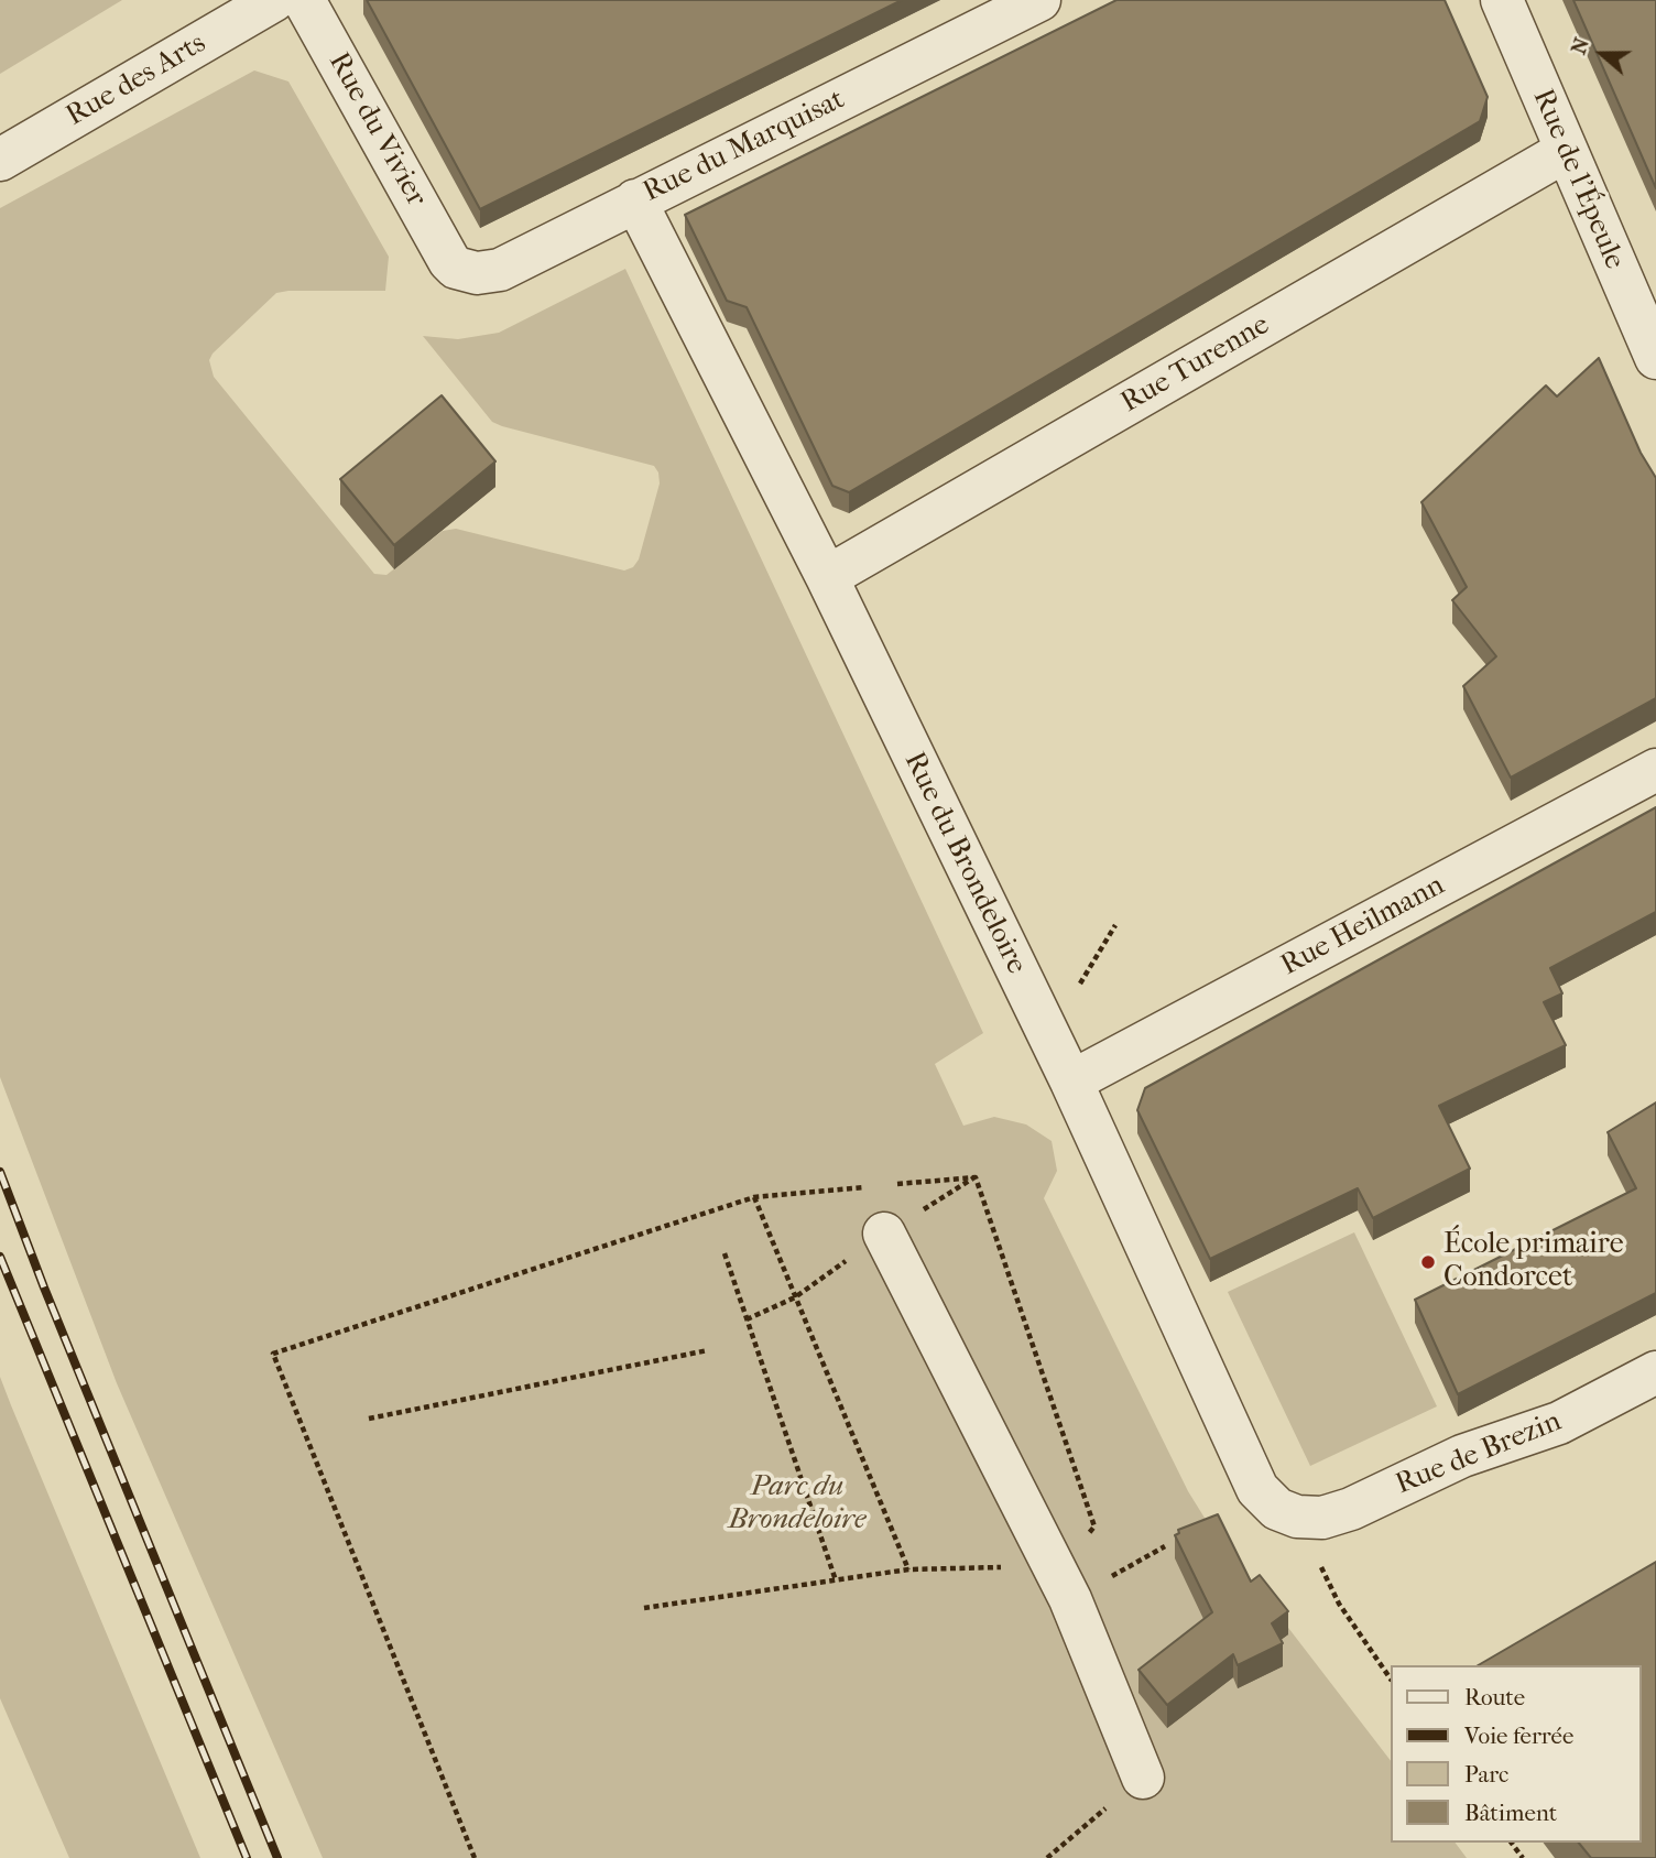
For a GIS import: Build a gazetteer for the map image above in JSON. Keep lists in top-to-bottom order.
{
  "streets": {
    "street": [
      "Rue des Arts",
      "Rue du Vivier",
      "Rue du Marquisat",
      "Rue de l'Épeule",
      "Rue Turenne",
      "Rue du Brondeloire",
      "Rue Heilmann",
      "Rue de Brezin"
    ]
  },
  "crossings": [
    ["Rue du Vivier", "Rue du Marquisat"],
    ["Rue du Marquisat", "Rue du Brondeloire"],
    ["Rue de l'Épeule", "Rue Turenne"],
    ["Rue Turenne", "Rue du Brondeloire"],
    ["Rue du Brondeloire", "Rue Heilmann"],
    ["Rue du Brondeloire", "Rue de Brezin"]
  ],
  "parks": ["Parc du Brondeloire"],
  "places": ["École primaire Condorcet"],
  "legend": [
    "Route",
    "Voie ferrée",
    "Parc",
    "Bâtiment"
  ],
  "north": "left"
}
